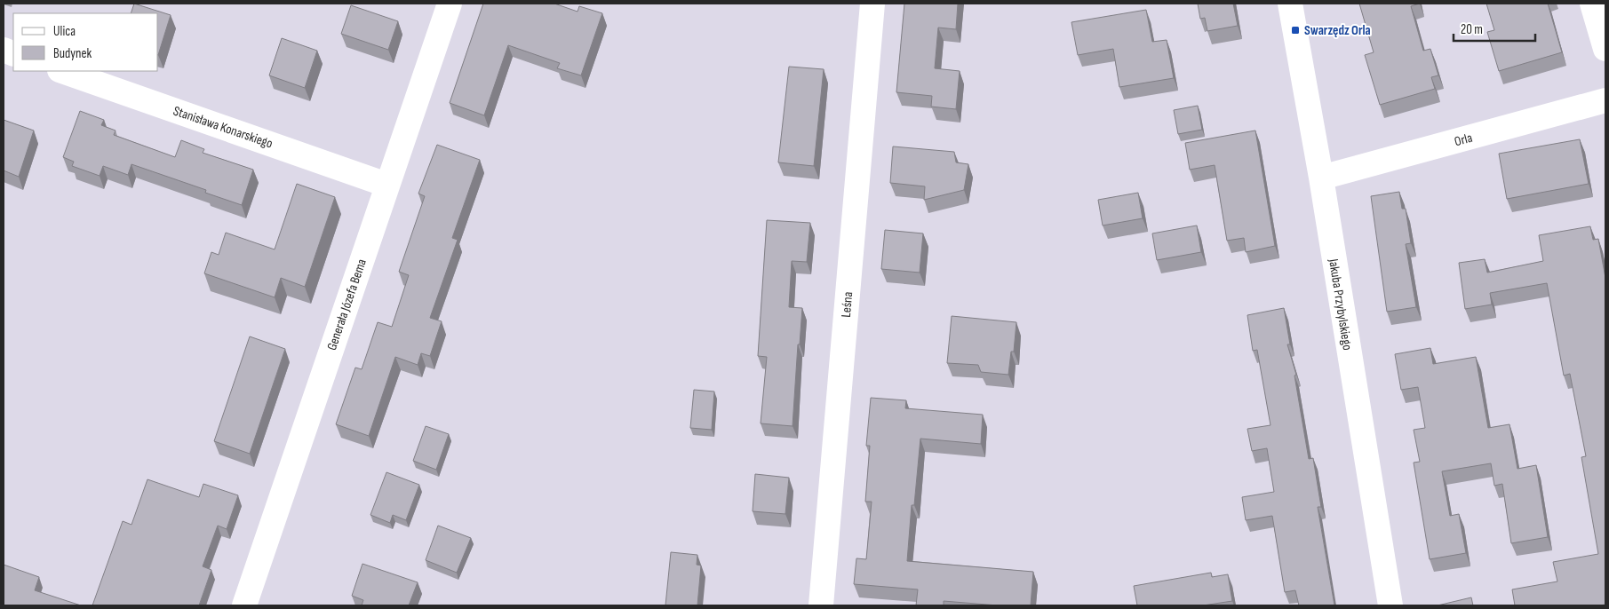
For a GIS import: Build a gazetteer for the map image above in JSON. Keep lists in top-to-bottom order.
{
  "streets": {
    "street": [
      "Stanisława Konarskiego",
      "Orla",
      "Generała Józefa Bema",
      "Leśna",
      "Jakuba Przybylskiego"
    ]
  },
  "crossings": [
    ["Stanisława Konarskiego", "Generała Józefa Bema"],
    ["Orla", "Jakuba Przybylskiego"]
  ],
  "places": {
    "transit": ["Swarzędz Orla"]
  },
  "legend": ["Ulica", "Budynek"],
  "scale_bar": "20 m"
}
